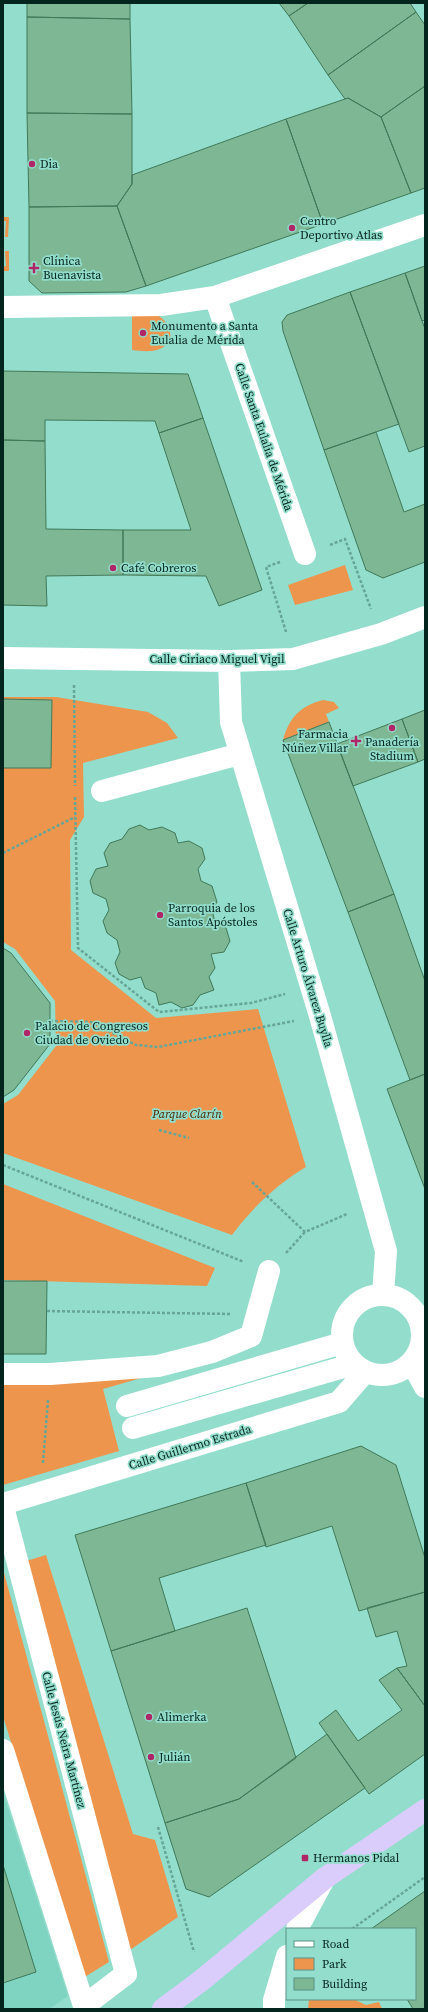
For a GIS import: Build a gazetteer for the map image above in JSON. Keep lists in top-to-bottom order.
{
  "streets": {
    "street": [
      "Calle Santa Eulalia de Mérida",
      "Calle Ciriaco Miguel Vigil",
      "Calle Arturo Álvarez Buylla",
      "Calle Guillermo Estrada",
      "Calle Jesús Neira Martínez"
    ]
  },
  "crossings": [
    ["Calle Ciriaco Miguel Vigil", "Calle Arturo Álvarez Buylla"],
    ["Calle Arturo Álvarez Buylla", "Calle Guillermo Estrada"],
    ["Calle Guillermo Estrada", "Calle Jesús Neira Martínez"]
  ],
  "parks": ["Parque Clarín"],
  "places": {
    "other": [
      "Dia",
      "Centro Deportivo Atlas",
      "Monumento a Santa Eulalia de Mérida",
      "Café Cobreros",
      "Panadería Stadium",
      "Parroquia de los Santos Apóstoles",
      "Palacio de Congresos Ciudad de Oviedo",
      "Alimerka",
      "Julián"
    ],
    "health": ["Clínica Buenavista", "Farmacia Núñez Villar"],
    "transit": ["Hermanos Pidal"]
  },
  "legend": ["Road", "Park", "Building"]
}
